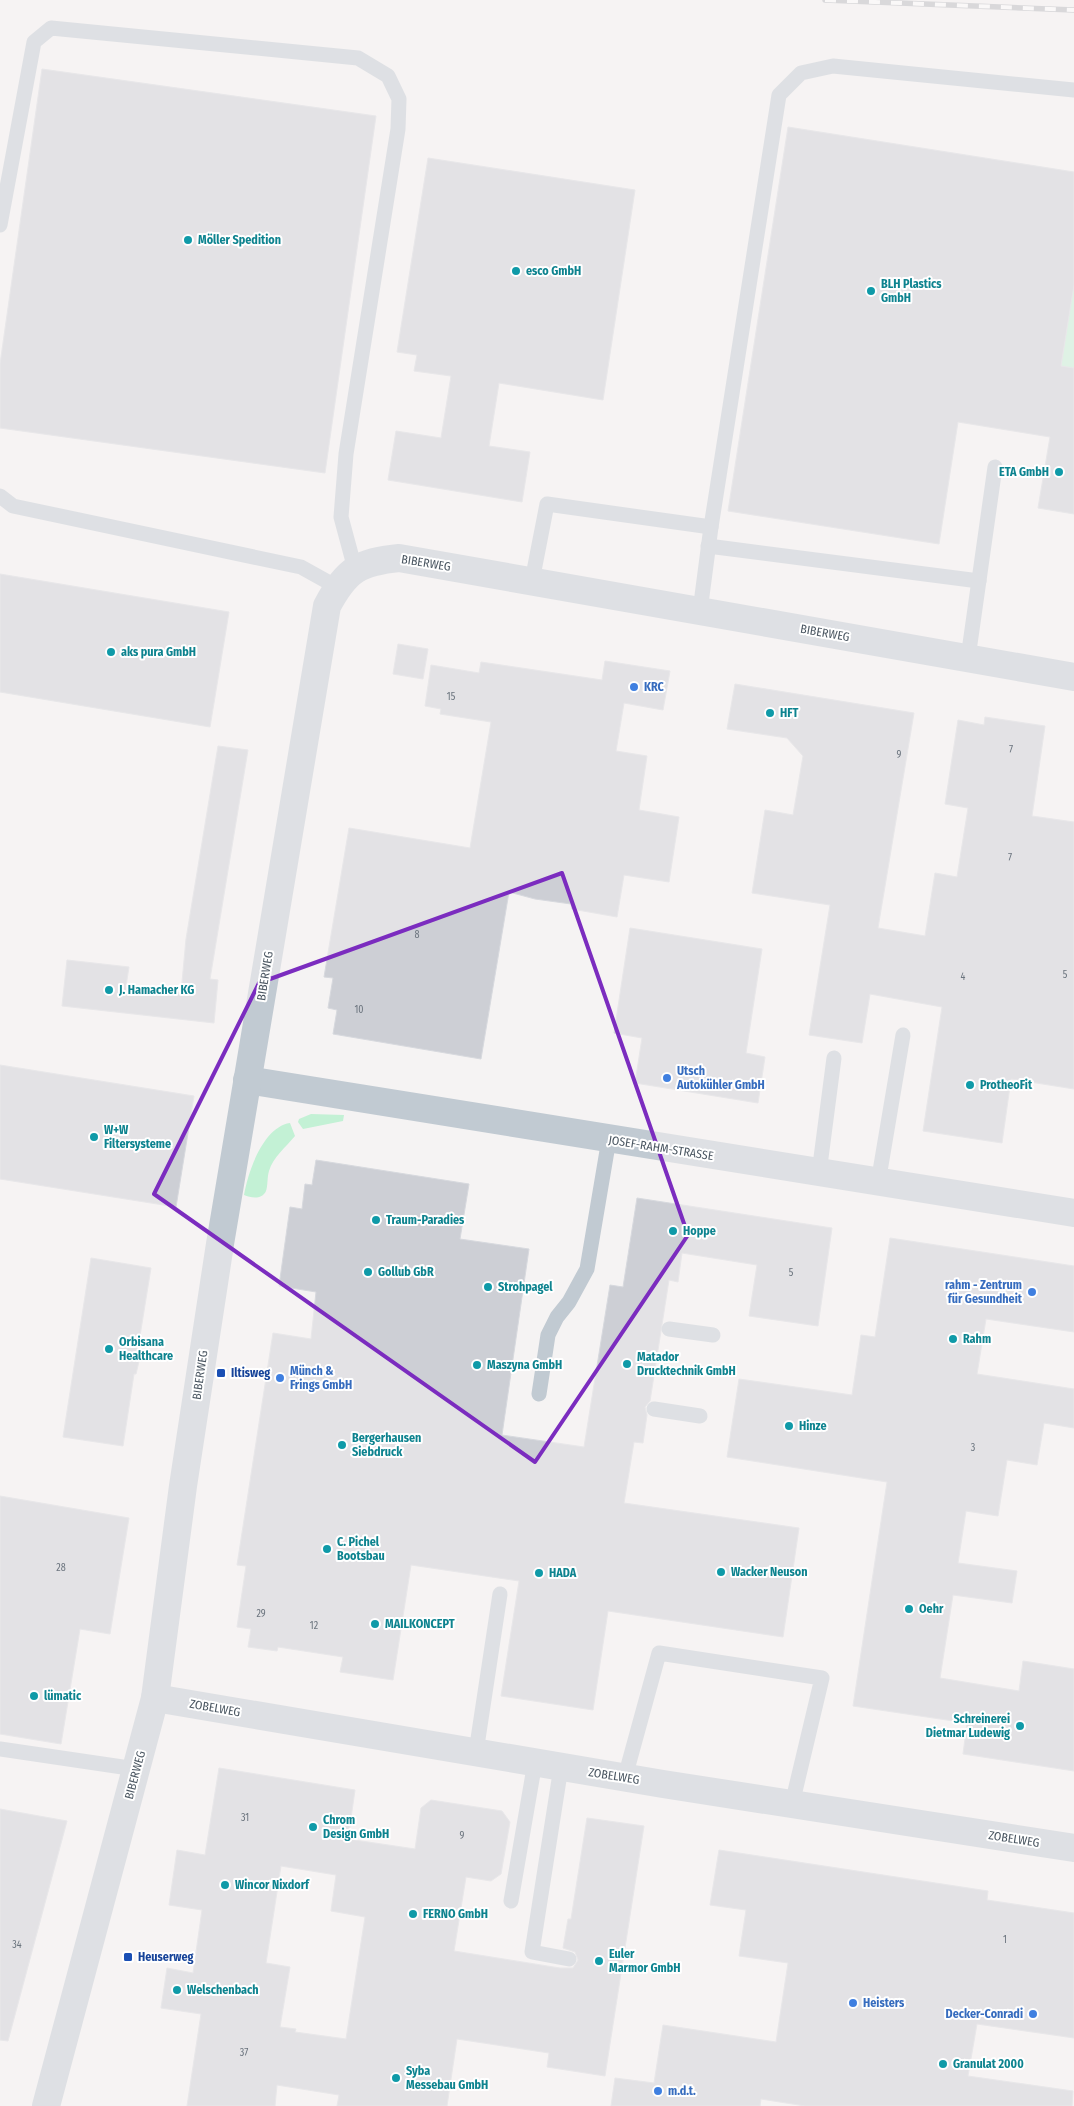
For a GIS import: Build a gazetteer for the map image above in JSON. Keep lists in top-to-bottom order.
{
  "streets": {
    "street": ["BIBERWEG", "JOSEF-RAHM-STRASSE", "ZOBELWEG"]
  },
  "crossings": [
    ["BIBERWEG", "JOSEF-RAHM-STRASSE"],
    ["BIBERWEG", "ZOBELWEG"]
  ],
  "places": {
    "other": [
      "Möller Spedition",
      "esco GmbH",
      "BLH Plastics GmbH",
      "ETA GmbH",
      "aks pura GmbH",
      "KRC",
      "HFT",
      "J. Hamacher KG",
      "Utsch Autokühler GmbH",
      "ProtheoFit",
      "W+W Filtersysteme",
      "Traum-Paradies",
      "Hoppe",
      "Gollub GbR",
      "Strohpagel",
      "rahm - Zentrum für Gesundheit",
      "Rahm",
      "Orbisana Healthcare",
      "Matador Drucktechnik GmbH",
      "Maszyna GmbH",
      "Münch & Frings GmbH",
      "Hinze",
      "Bergerhausen Siebdruck",
      "C. Pichel Bootsbau",
      "Wacker Neuson",
      "HADA",
      "Oehr",
      "MAILKONCEPT",
      "lümatic",
      "Schreinerei Dietmar Ludewig",
      "Chrom Design GmbH",
      "Wincor Nixdorf",
      "FERNO GmbH",
      "Euler Marmor GmbH",
      "Welschenbach",
      "Heisters",
      "Decker-Conradi",
      "Granulat 2000",
      "Syba Messebau GmbH",
      "m.d.t."
    ],
    "transit": ["Iltisweg", "Heuserweg"]
  },
  "house_numbers": [
    "15",
    "7",
    "9",
    "7",
    "8",
    "5",
    "4",
    "10",
    "5",
    "3",
    "28",
    "29",
    "12",
    "31",
    "9",
    "1",
    "34",
    "37"
  ]
}
